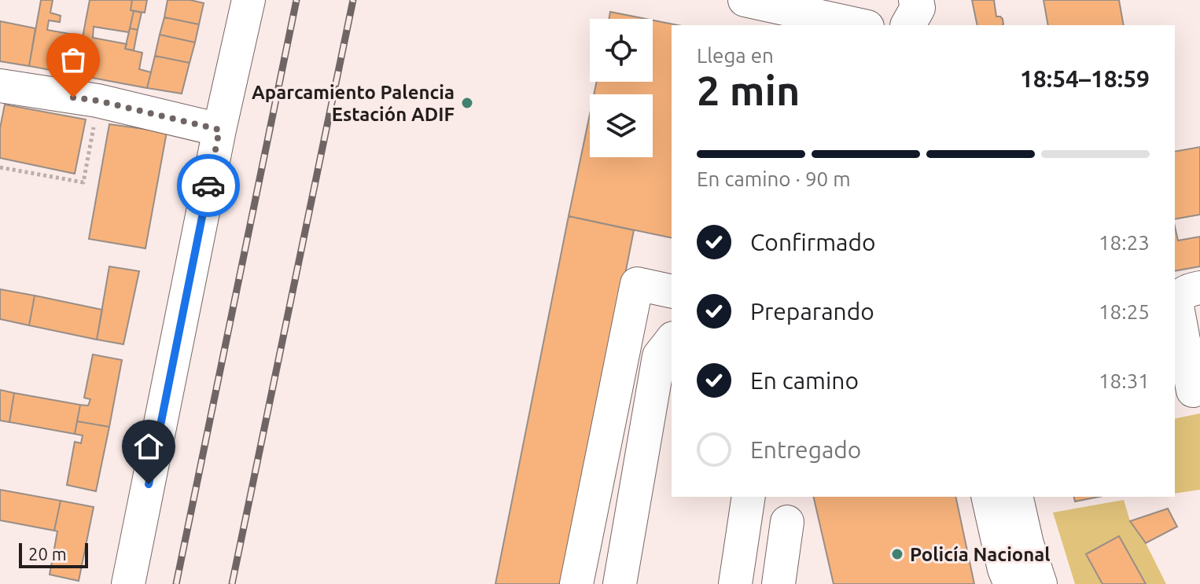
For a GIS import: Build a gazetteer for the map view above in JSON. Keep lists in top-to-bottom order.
{
  "places": ["Aparcamiento Palencia Estación ADIF", "Policía Nacional"],
  "scale_bar": "20 m",
  "page": {
    "heading": ["2 min", "Llega en", "18:54–18:59"],
    "bar": "En camino · 90 m",
    "list": [
      ["Confirmado", "18:23"],
      ["Preparando", "18:25"],
      ["En camino", "18:31"],
      "Entregado"
    ],
    "scale": "20 m"
  }
}
